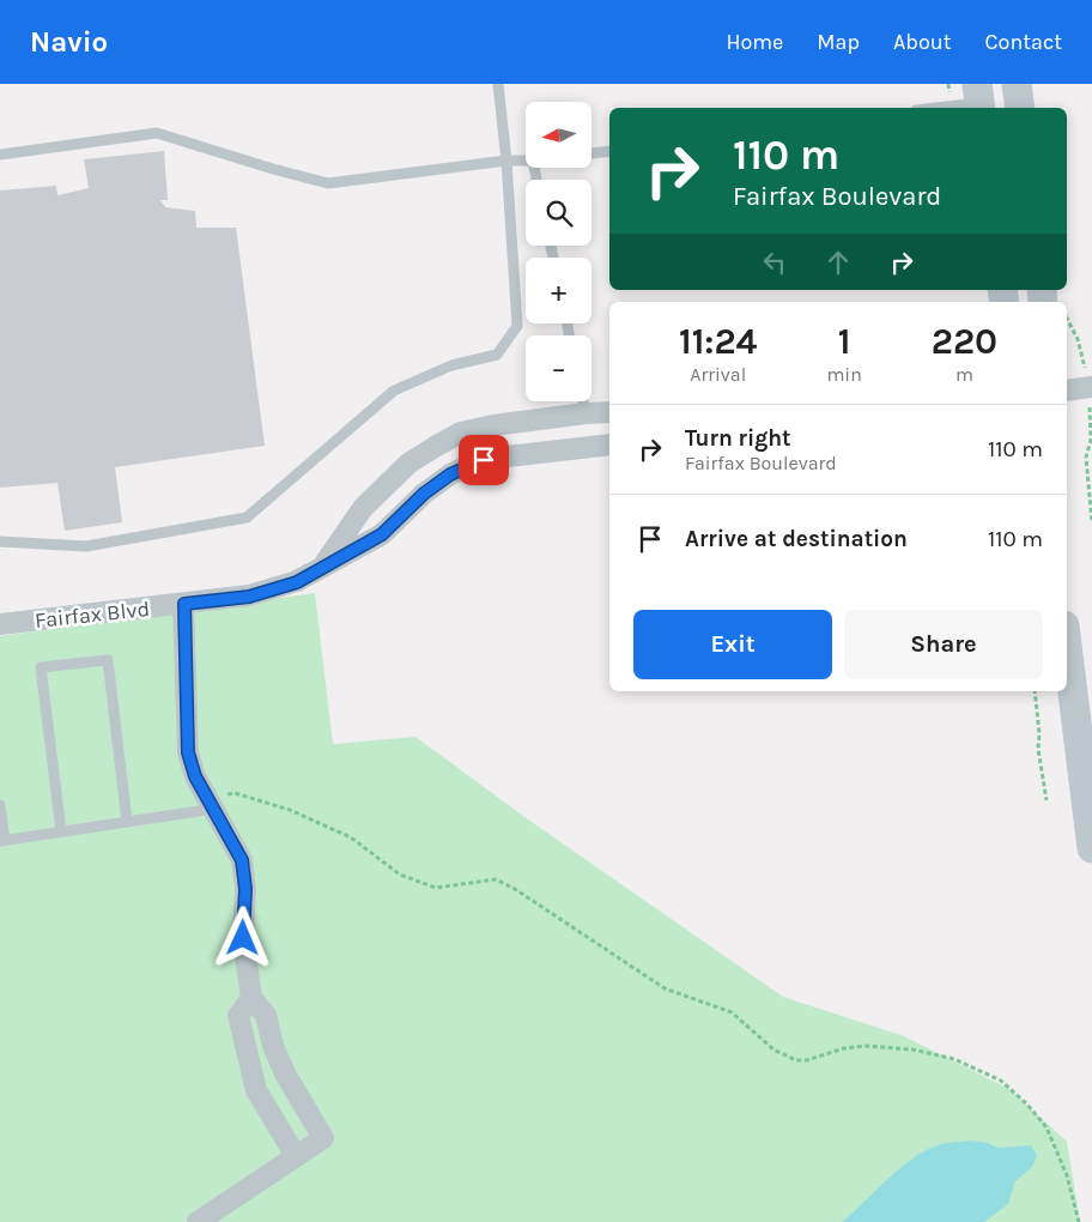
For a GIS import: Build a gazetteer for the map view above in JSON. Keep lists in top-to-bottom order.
{
  "streets": {
    "street": ["Fairfax Blvd"]
  },
  "north": "left",
  "page": {
    "header": "Navio",
    "nav": [
      "Home",
      "Map",
      "About",
      "Contact"
    ],
    "map_buttons": ["+", "−"],
    "turn": ["110 m", "Fairfax Boulevard"],
    "eta": [
      "11:24",
      "Arrival",
      "1",
      "min",
      "220",
      "m"
    ],
    "list": [
      {
        "name": "Turn right",
        "note": "Fairfax Boulevard",
        "value": "110 m"
      },
      {
        "name": "Arrive at destination",
        "value": "110 m"
      }
    ],
    "buttons": ["Exit", "Share"]
  }
}
